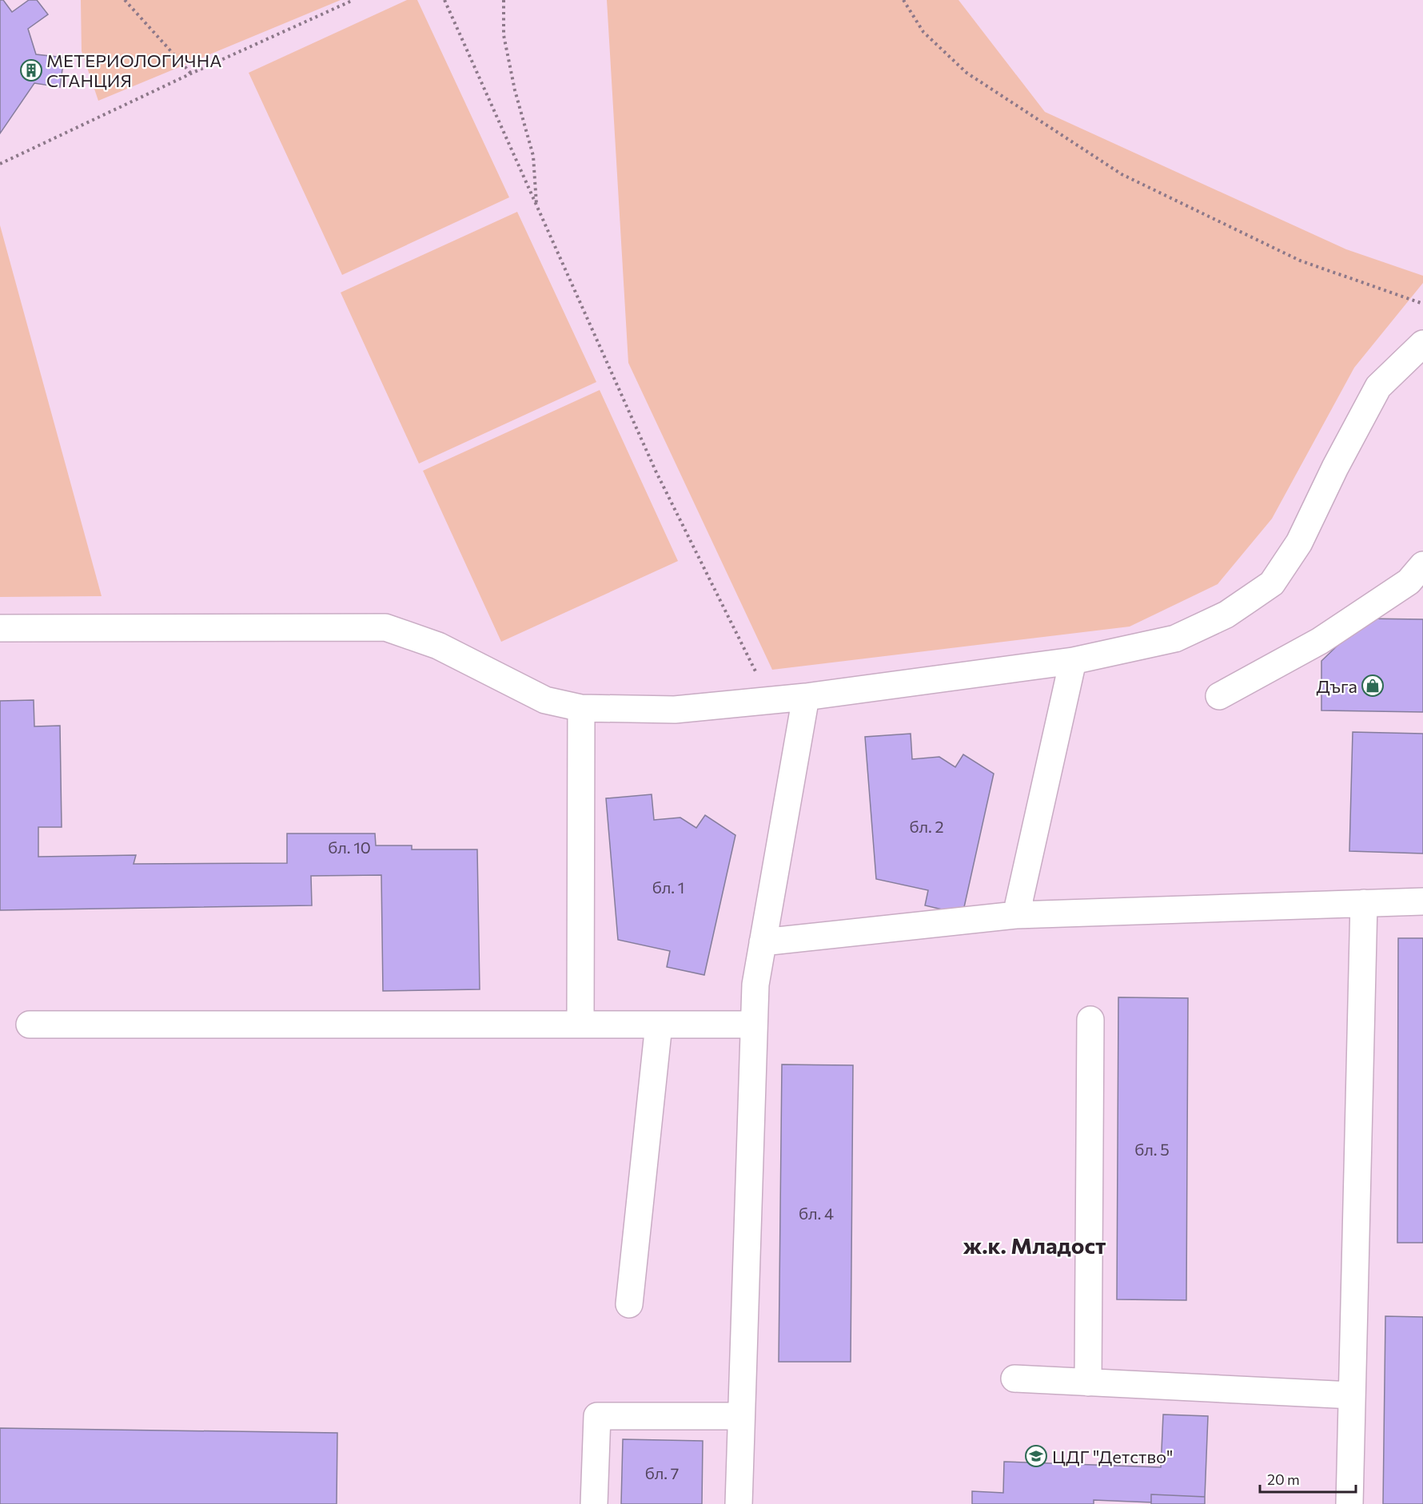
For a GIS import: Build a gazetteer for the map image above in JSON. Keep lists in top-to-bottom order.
{
  "districts": ["ж.к. Младост"],
  "places": {
    "building": ["МЕТЕРИОЛОГИЧНА СТАНЦИЯ"],
    "shop": ["Дъга"],
    "school or university": ["ЦДГ \"Детство\""]
  },
  "house_numbers": [
    "бл. 2",
    "бл. 10",
    "бл. 1",
    "бл. 5",
    "бл. 4",
    "бл. 7"
  ],
  "scale_bar": "20 m"
}
